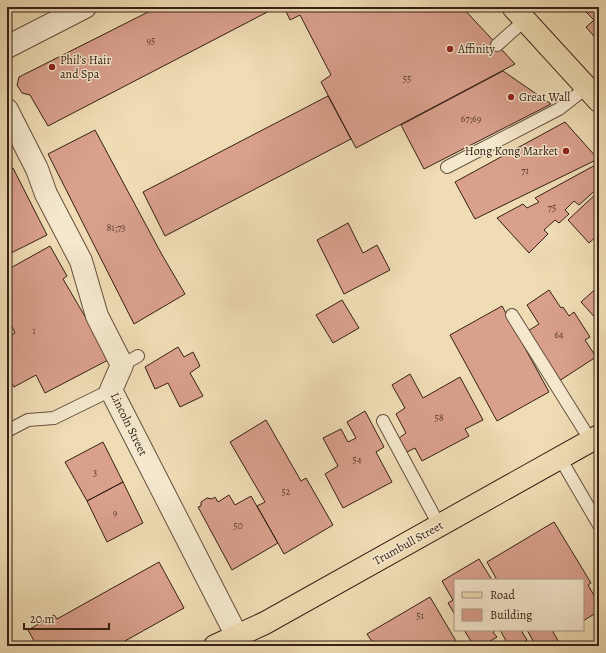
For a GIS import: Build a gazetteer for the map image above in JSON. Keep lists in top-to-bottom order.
{
  "streets": {
    "main road": ["Trumbull Street"],
    "street": ["Lincoln Street"]
  },
  "crossings": [
    ["Lincoln Street", "Trumbull Street"]
  ],
  "places": [
    "Affinity",
    "Phil's Hair and Spa",
    "Great Wall",
    "Hong Kong Market"
  ],
  "house_numbers": [
    "95",
    "55",
    "67;69",
    "71",
    "75",
    "81;73",
    "1",
    "64",
    "58",
    "54",
    "3",
    "52",
    "9",
    "50",
    "51"
  ],
  "legend": ["Road", "Building"],
  "scale_bar": "20 m"
}
